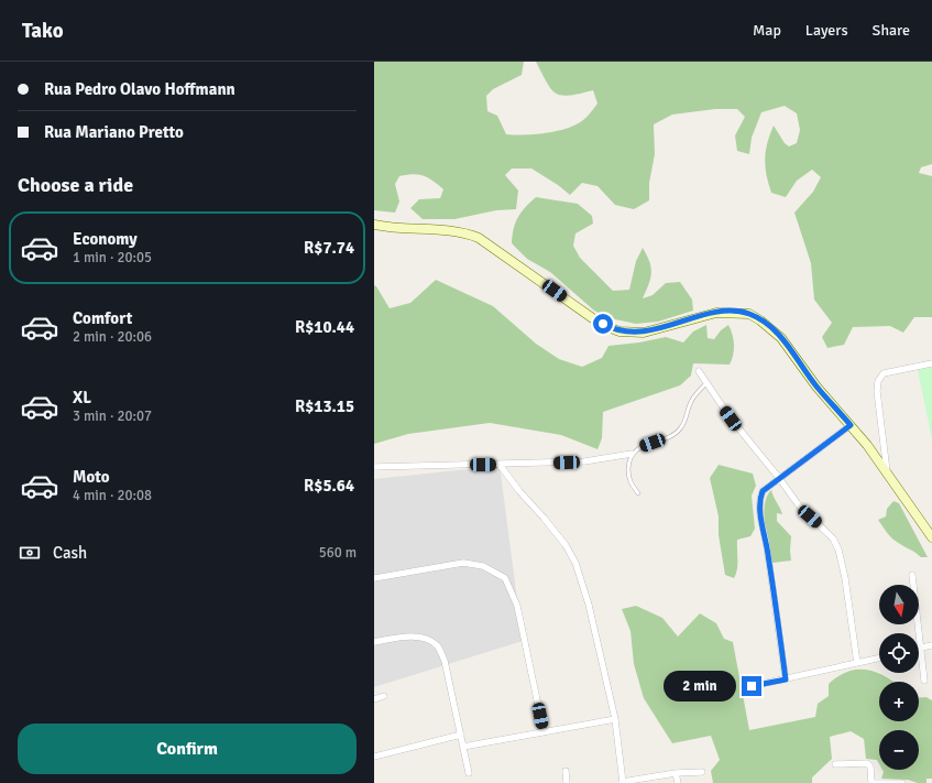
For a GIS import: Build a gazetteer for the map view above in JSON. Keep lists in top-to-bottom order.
{
  "north": "bottom",
  "page": {
    "header": "Tako",
    "nav": ["Map", "Layers", "Share"],
    "banner": ["Rua Pedro Olavo Hoffmann", "Rua Mariano Pretto"],
    "heading": "Choose a ride",
    "list": [
      {
        "name": "Economy",
        "note": "1 min · 20:05",
        "value": "R$7.74"
      },
      {
        "name": "Comfort",
        "note": "2 min · 20:06",
        "value": "R$10.44"
      },
      {
        "name": "XL",
        "note": "3 min · 20:07",
        "value": "R$13.15"
      },
      {
        "name": "Moto",
        "note": "4 min · 20:08",
        "value": "R$5.64"
      }
    ],
    "pay": ["Cash", "560 m"],
    "map_buttons": ["+", "−"],
    "bubble": "2 min",
    "buttons": "Confirm"
  }
}
